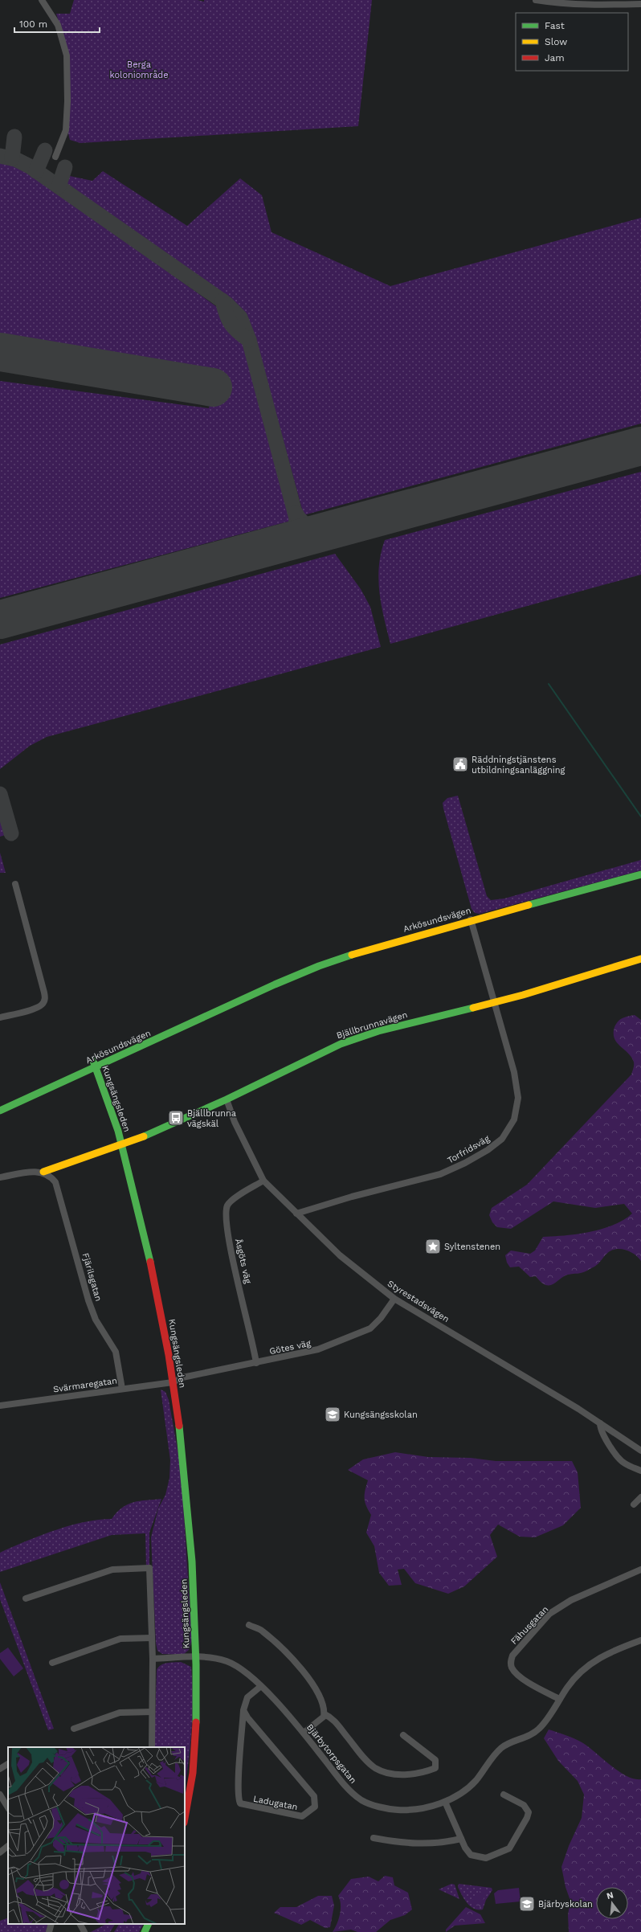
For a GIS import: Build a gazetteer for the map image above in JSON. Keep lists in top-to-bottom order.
{
  "streets": {
    "main road": ["Arkösundsvägen", "Bjällbrunnavägen", "Kungsängsleden"],
    "street": [
      "Torfridsväg",
      "Åsgöts väg",
      "Fjärilsgatan",
      "Styrestadsvägen",
      "Götes väg",
      "Svärmaregatan",
      "Fähusgatan",
      "Bjärbytorpsgatan",
      "Ladugatan"
    ]
  },
  "crossings": [
    ["Arkösundsvägen", "Kungsängsleden"],
    ["Arkösundsvägen", "Torfridsväg"],
    ["Bjällbrunnavägen", "Kungsängsleden"],
    ["Bjällbrunnavägen", "Torfridsväg"],
    ["Bjällbrunnavägen", "Styrestadsvägen"],
    ["Kungsängsleden", "Götes väg"],
    ["Kungsängsleden", "Svärmaregatan"],
    ["Kungsängsleden", "Bjärbytorpsgatan"],
    ["Torfridsväg", "Styrestadsvägen"],
    ["Åsgöts väg", "Styrestadsvägen"],
    ["Åsgöts väg", "Götes väg"],
    ["Fjärilsgatan", "Svärmaregatan"],
    ["Styrestadsvägen", "Götes väg"],
    ["Götes väg", "Svärmaregatan"],
    ["Fähusgatan", "Bjärbytorpsgatan"],
    ["Bjärbytorpsgatan", "Ladugatan"]
  ],
  "parks": ["Berga koloniområde"],
  "places": {
    "public building": ["Räddningstjänstens utbildningsanläggning"],
    "bus stop": ["Bjällbrunna vägskäl"],
    "place": ["Syltenstenen"],
    "school or university": ["Kungsängsskolan", "Bjärbyskolan"]
  },
  "legend": ["Fast", "Slow", "Jam"],
  "scale_bar": "100 m",
  "north": "top"
}
